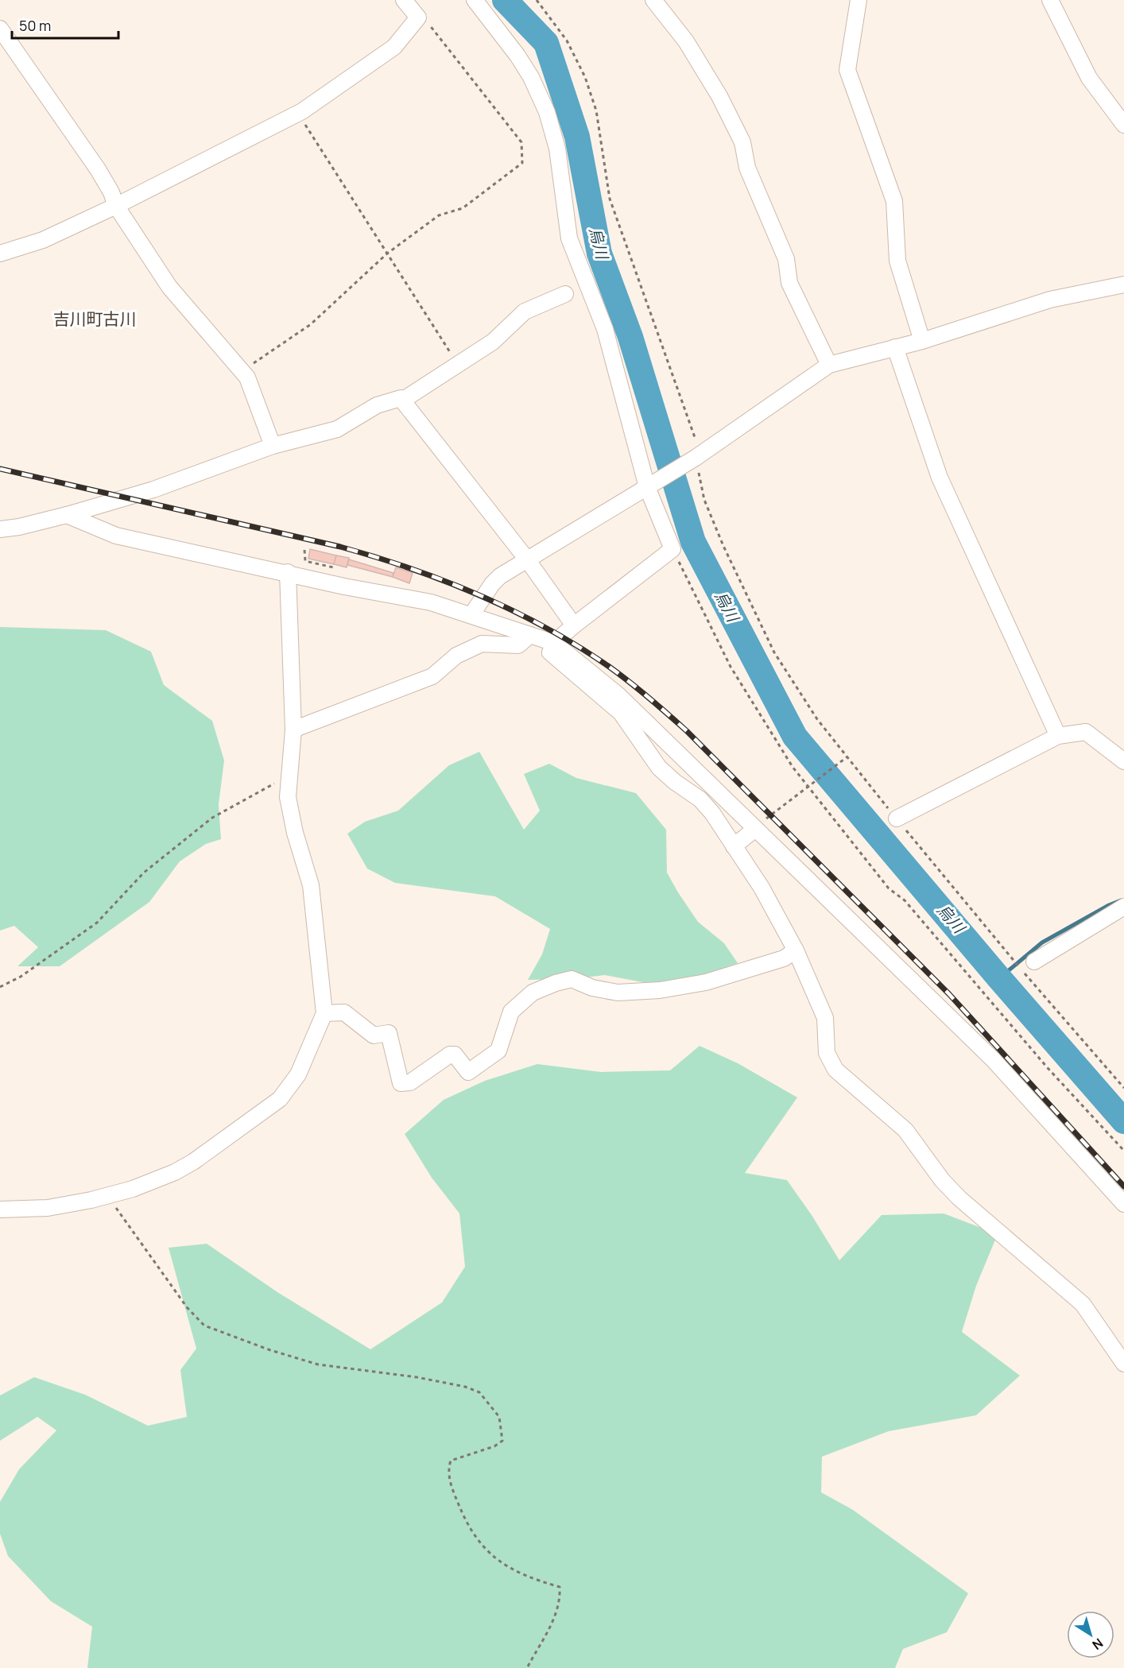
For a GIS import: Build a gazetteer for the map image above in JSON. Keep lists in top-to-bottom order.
{
  "districts": ["吉川町古川"],
  "water": ["烏川"],
  "scale_bar": "50 m",
  "north": "bottom right"
}
